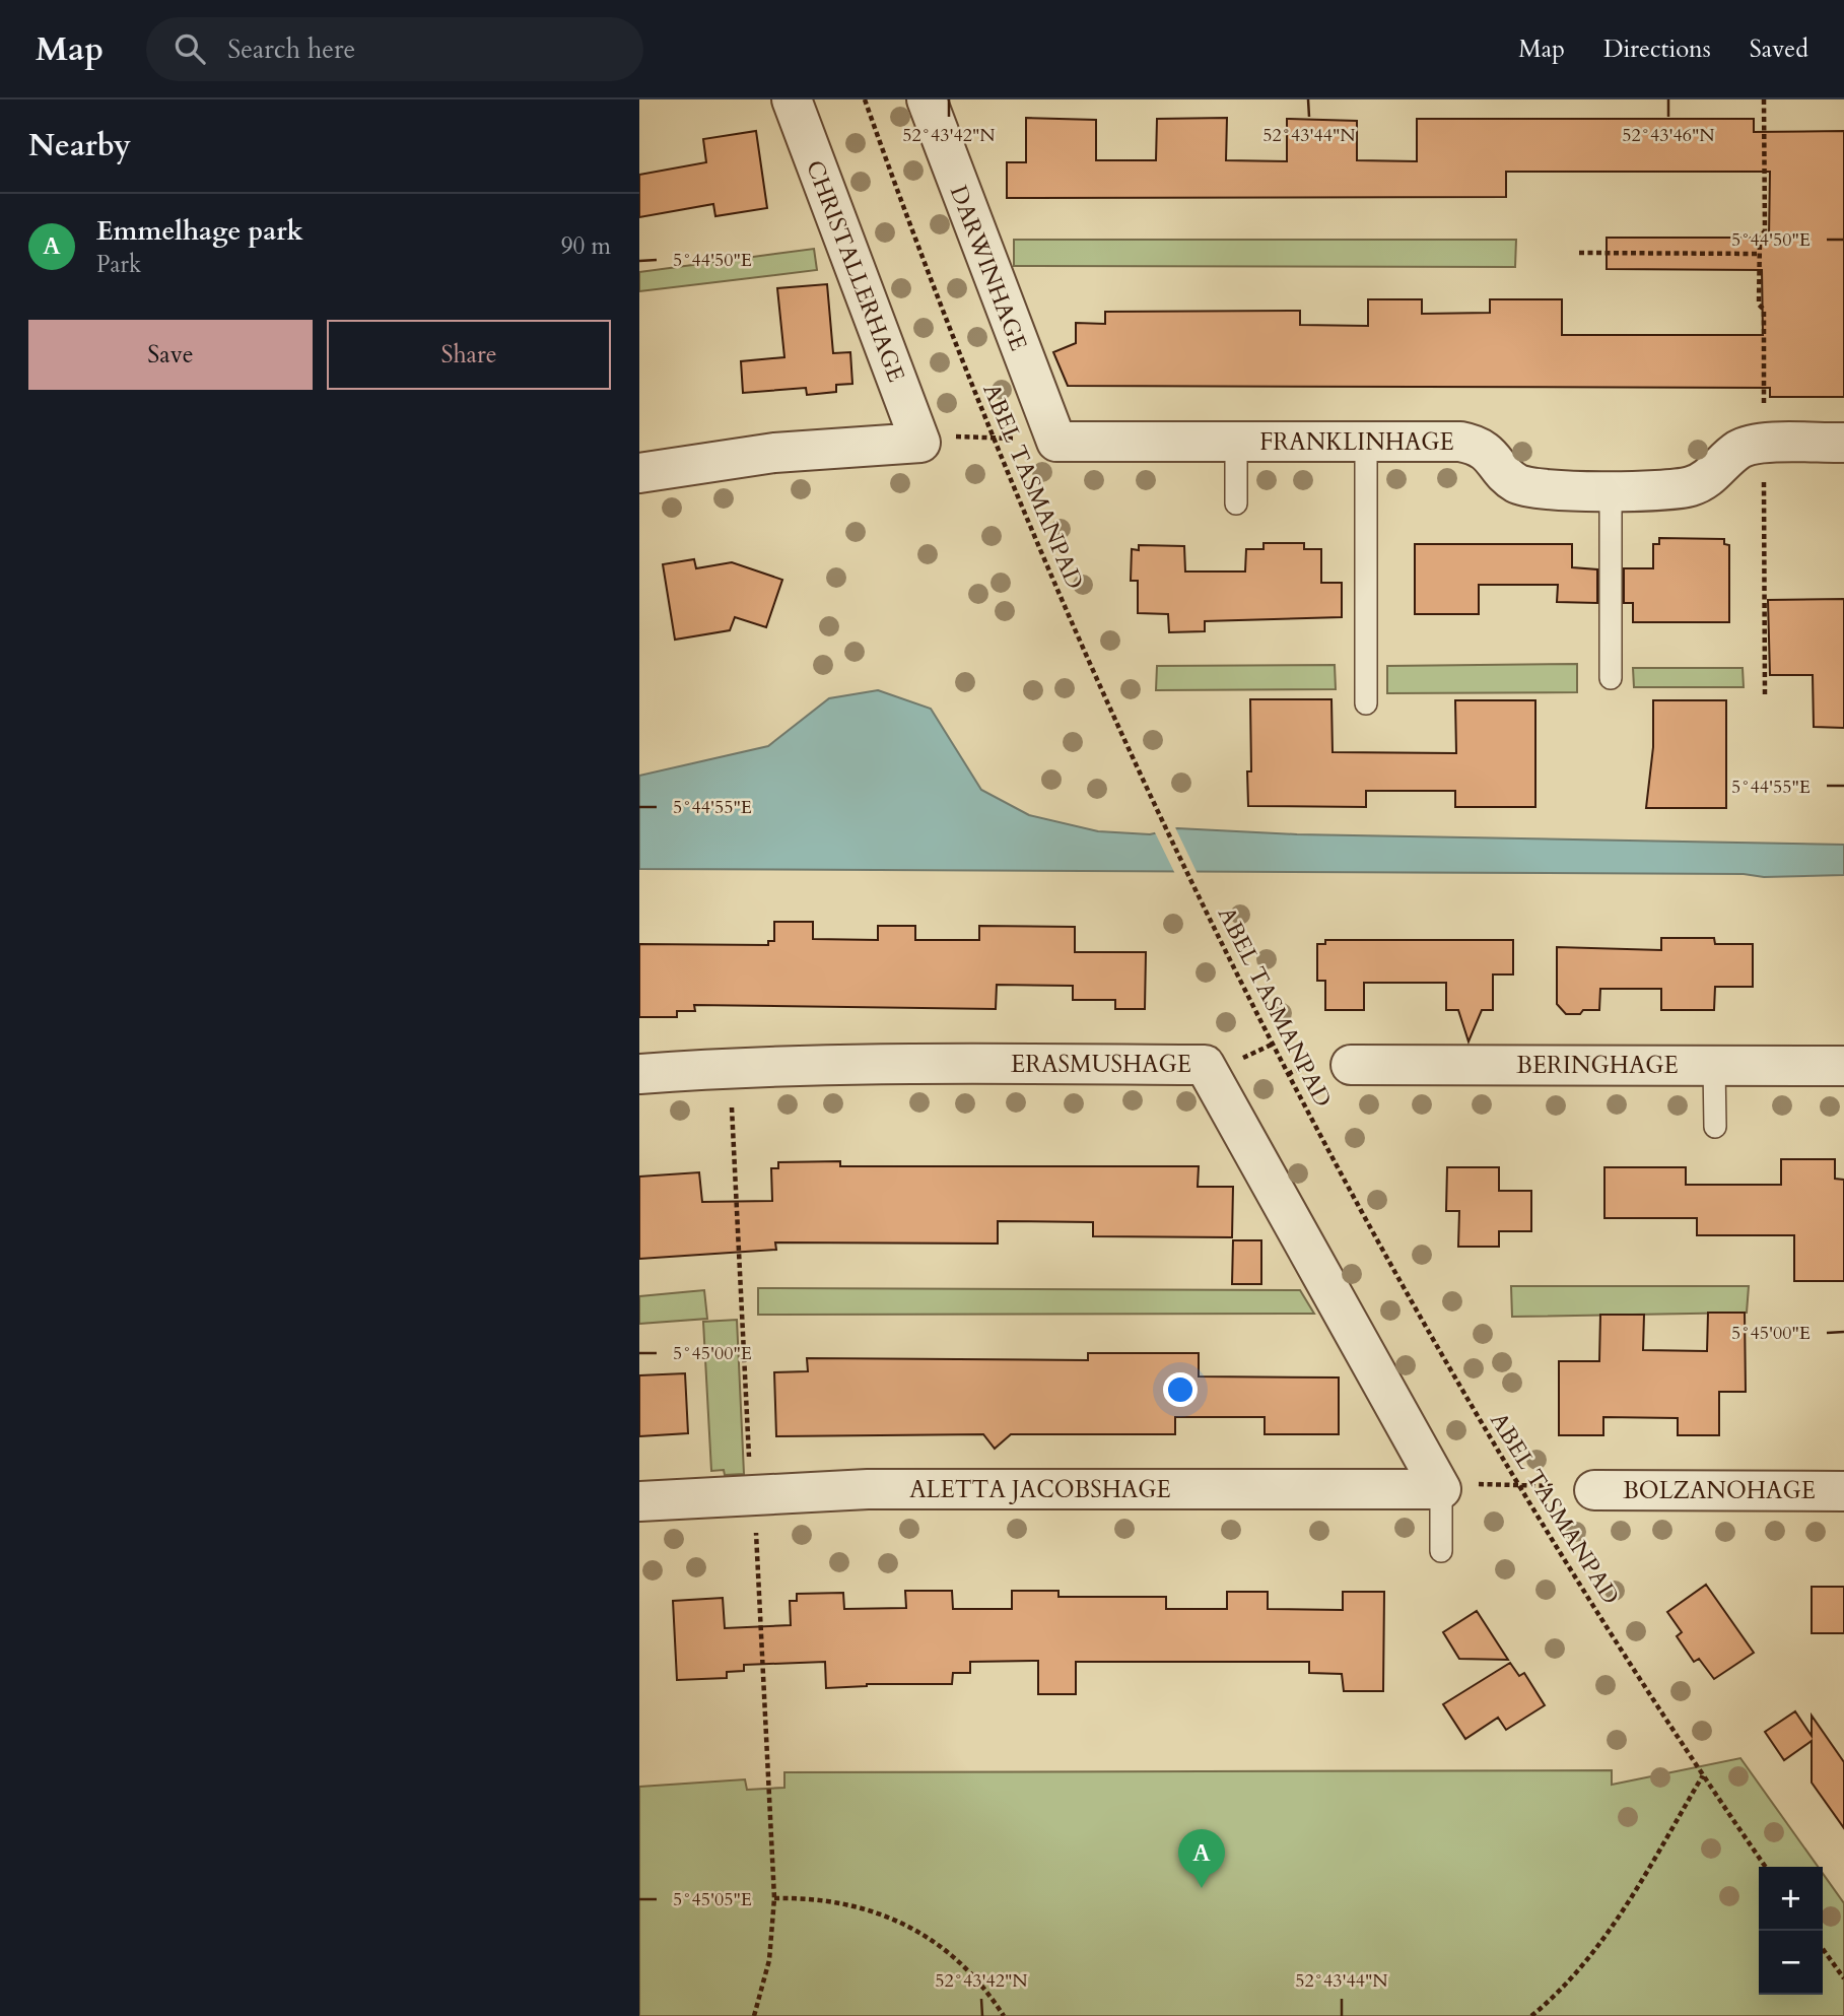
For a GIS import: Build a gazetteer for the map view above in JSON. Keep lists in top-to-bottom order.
{
  "streets": {
    "street": [
      "DARWINHAGE",
      "CHRISTALLERHAGE",
      "FRANKLINHAGE",
      "ERASMUSHAGE",
      "BERINGHAGE",
      "ALETTA JACOBSHAGE",
      "BOLZANOHAGE"
    ],
    "path": ["ABEL TASMANPAD"]
  },
  "crossings": [
    ["DARWINHAGE", "FRANKLINHAGE"],
    ["ERASMUSHAGE", "ALETTA JACOBSHAGE"]
  ],
  "page": {
    "header": "Map",
    "search": "Search here",
    "nav": ["Map", "Directions", "Saved"],
    "heading": "Nearby",
    "list": [
      {
        "mark": "A",
        "name": "Emmelhage park",
        "note": "Park",
        "value": "90 m"
      }
    ],
    "buttons": ["Save", "Share"],
    "pins": "A",
    "map_buttons": ["+", "−"]
  },
  "coordinates": [
    "52°43'42\"N",
    "52°43'44\"N",
    "52°43'46\"N",
    "5°44'50\"E",
    "5°44'55\"E",
    "5°45'00\"E",
    "5°45'05\"E"
  ]
}
